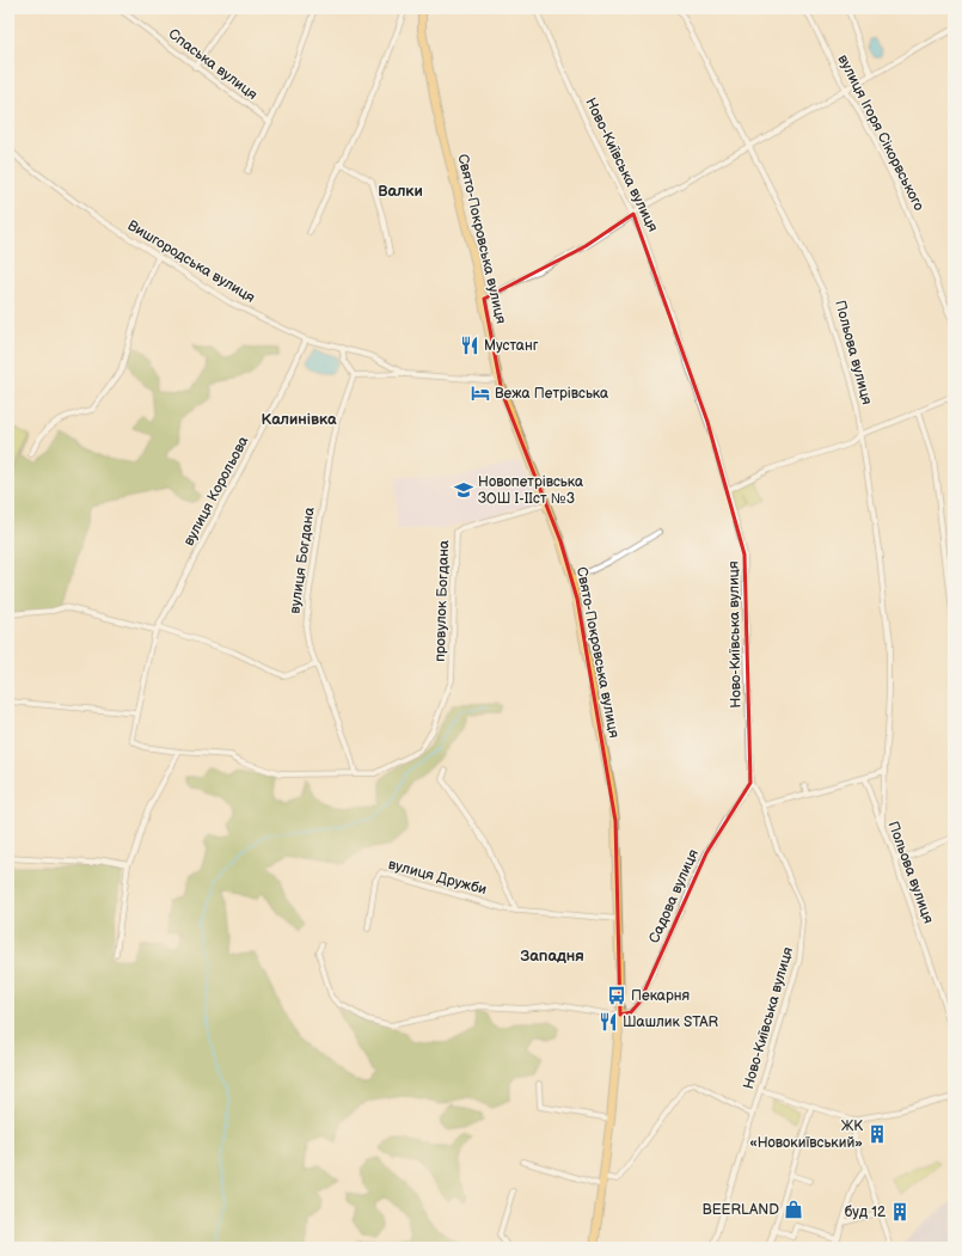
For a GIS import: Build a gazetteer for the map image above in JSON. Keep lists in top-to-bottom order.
{
  "streets": {
    "main road": ["Свято-Покровська вулиця"],
    "street": [
      "Спаська вулиця",
      "вулиця Ігоря Сікорвського",
      "Ново-Київська вулиця",
      "Вишгородська вулиця",
      "Польова вулиця",
      "вулиця Корольова",
      "вулиця Богдана",
      "провулок Богдана",
      "вулиця Дружби",
      "Садова вулиця"
    ]
  },
  "crossings": [
    ["Ново-Київська вулиця", "Садова вулиця"],
    ["Свято-Покровська вулиця", "Вишгородська вулиця"],
    ["Свято-Покровська вулиця", "провулок Богдана"],
    ["Свято-Покровська вулиця", "вулиця Дружби"],
    ["Свято-Покровська вулиця", "Садова вулиця"],
    ["Вишгородська вулиця", "вулиця Корольова"],
    ["Вишгородська вулиця", "вулиця Богдана"],
    ["вулиця Богдана", "провулок Богдана"]
  ],
  "districts": ["Валки", "Калинівка", "Западня"],
  "places": {
    "restaurant": ["Мустанг", "Шашлик STAR"],
    "hotel": ["Вежа Петрівська"],
    "school or university": ["Новопетрівська ЗОШ I-IIст №3"],
    "bus stop": ["Пекарня"],
    "building": ["ЖК «Новокиївський»", "буд 12"],
    "shop": ["BEERLAND"]
  }
}
